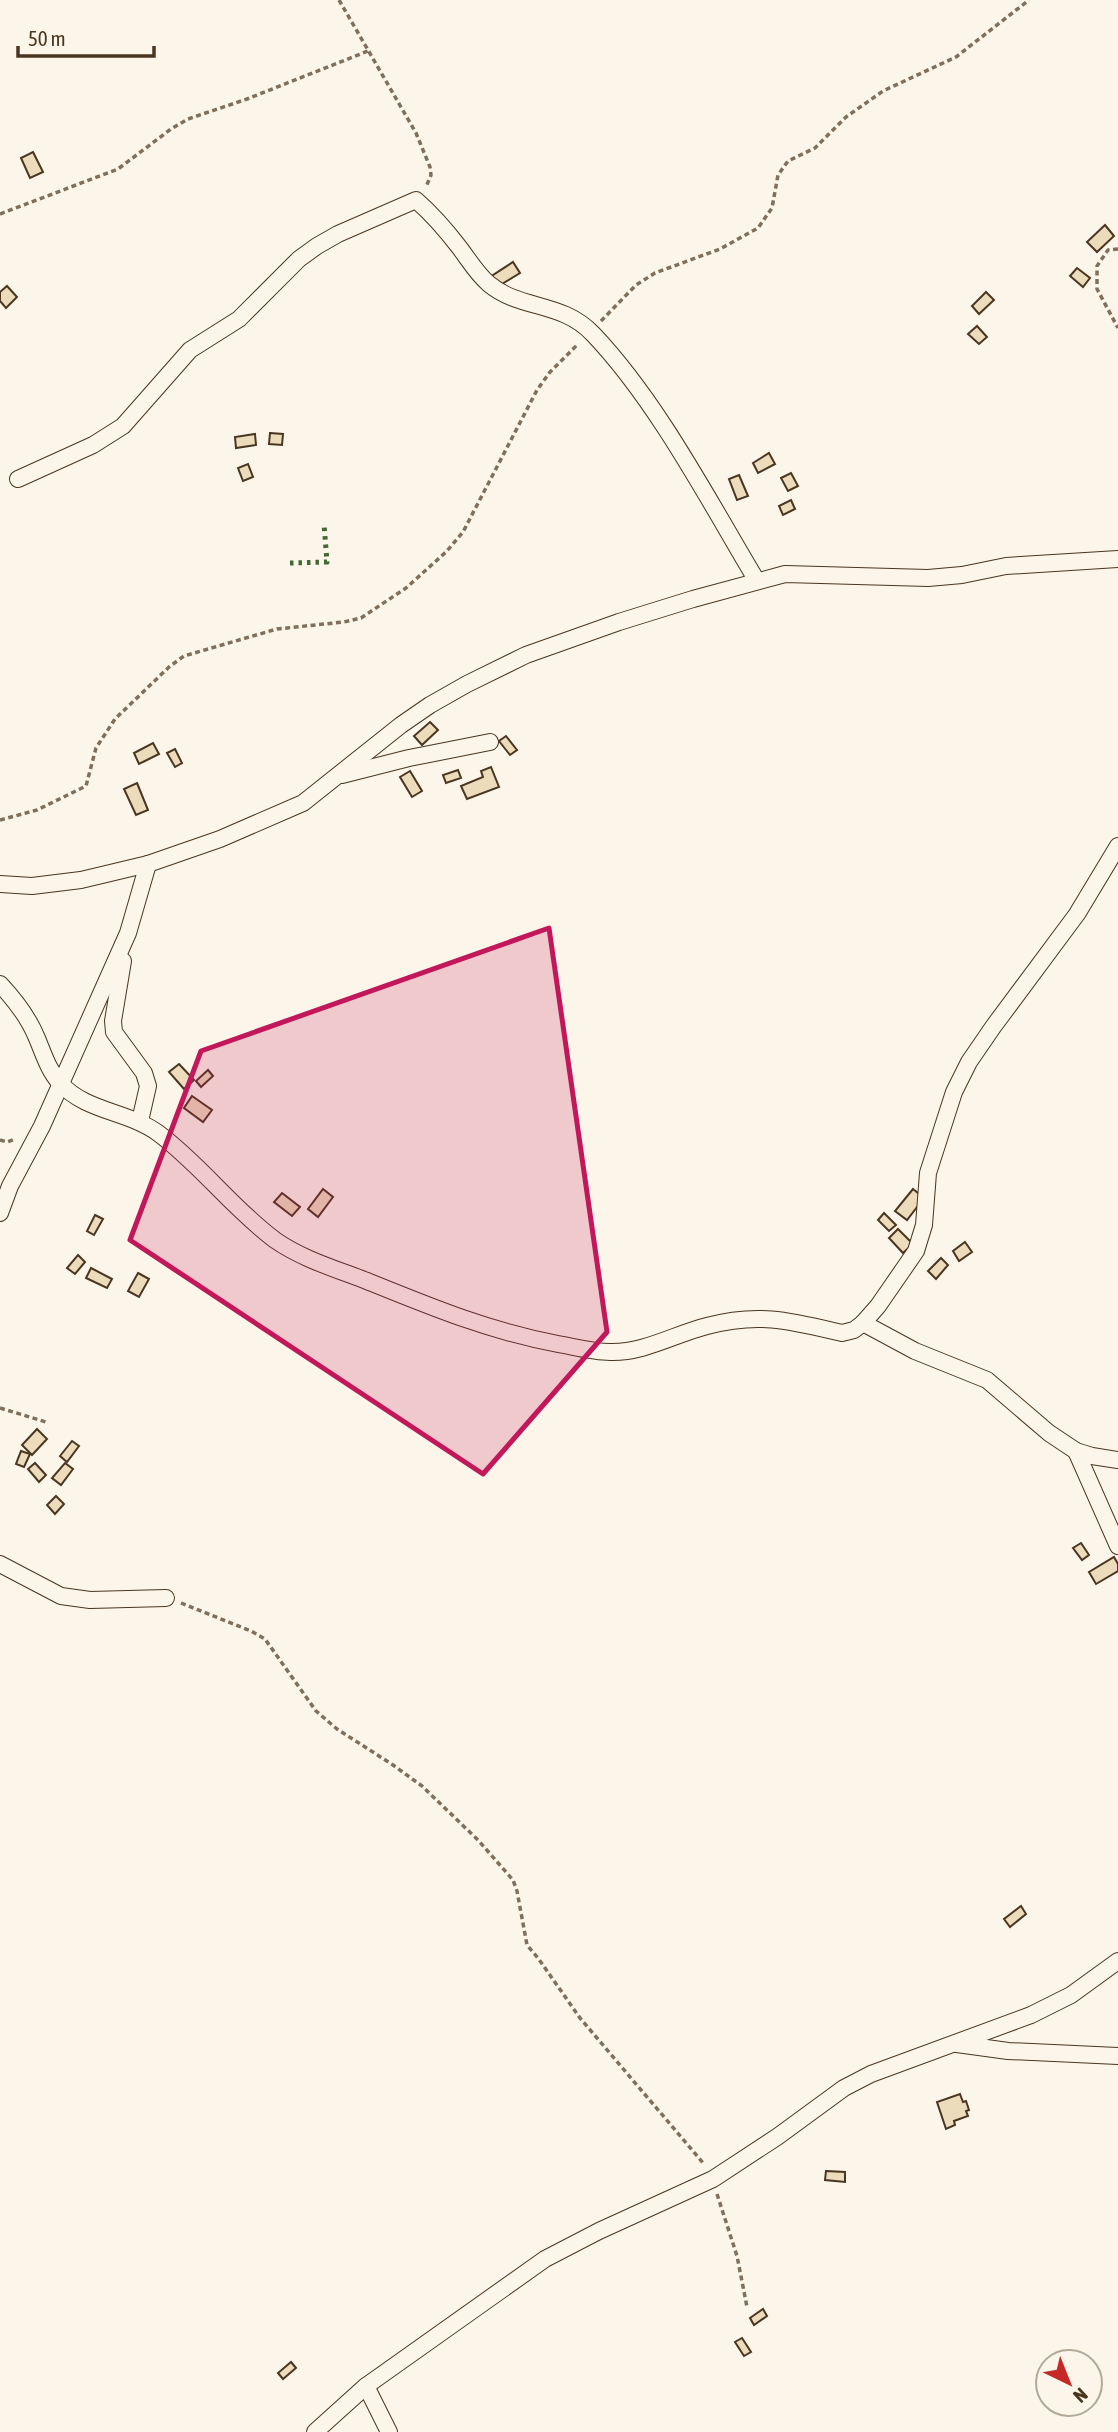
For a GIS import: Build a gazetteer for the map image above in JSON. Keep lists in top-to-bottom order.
{
  "scale_bar": "50 m",
  "north": "bottom right"
}
